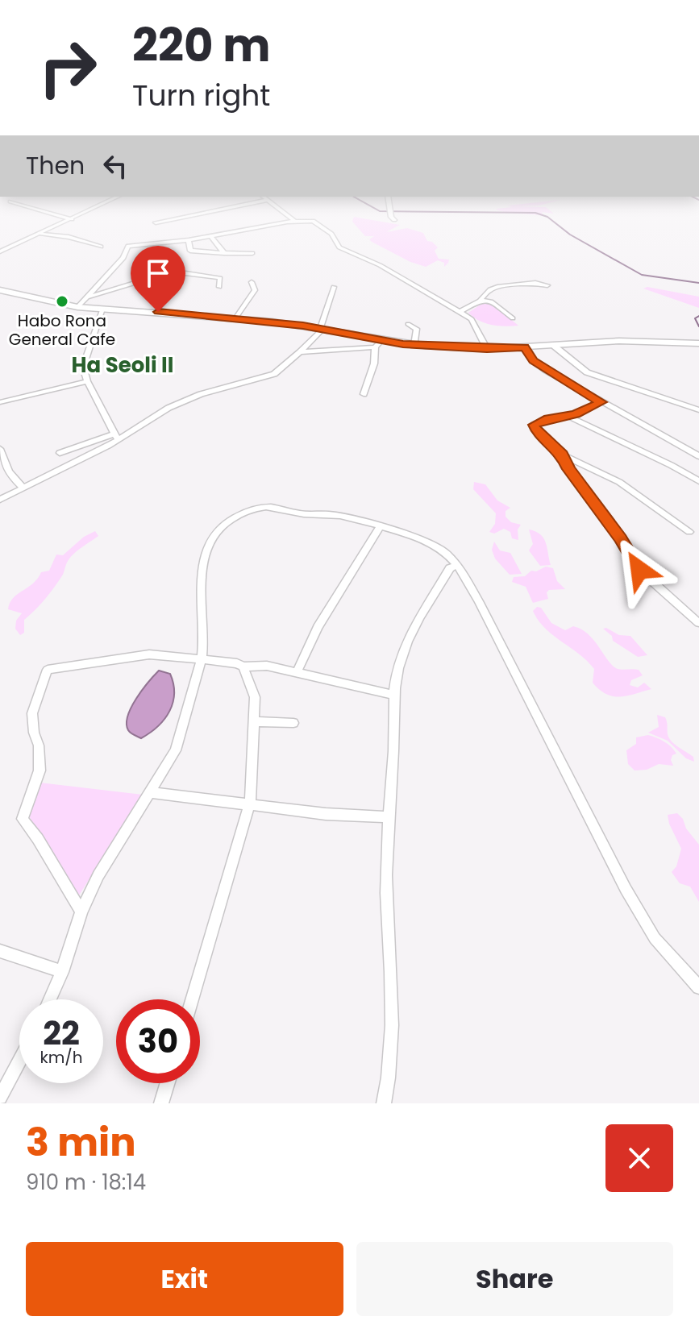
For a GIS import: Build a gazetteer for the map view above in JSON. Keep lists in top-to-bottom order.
{
  "districts": ["Ha Seoli II"],
  "places": ["Habo Rona General Cafe"],
  "page": {
    "turn": ["220 m", "Turn right"],
    "then": "Then",
    "speed": "22 km/h",
    "limit": "30",
    "heading": ["3 min", "910 m · 18:14"],
    "buttons": ["Exit", "Share"]
  }
}
